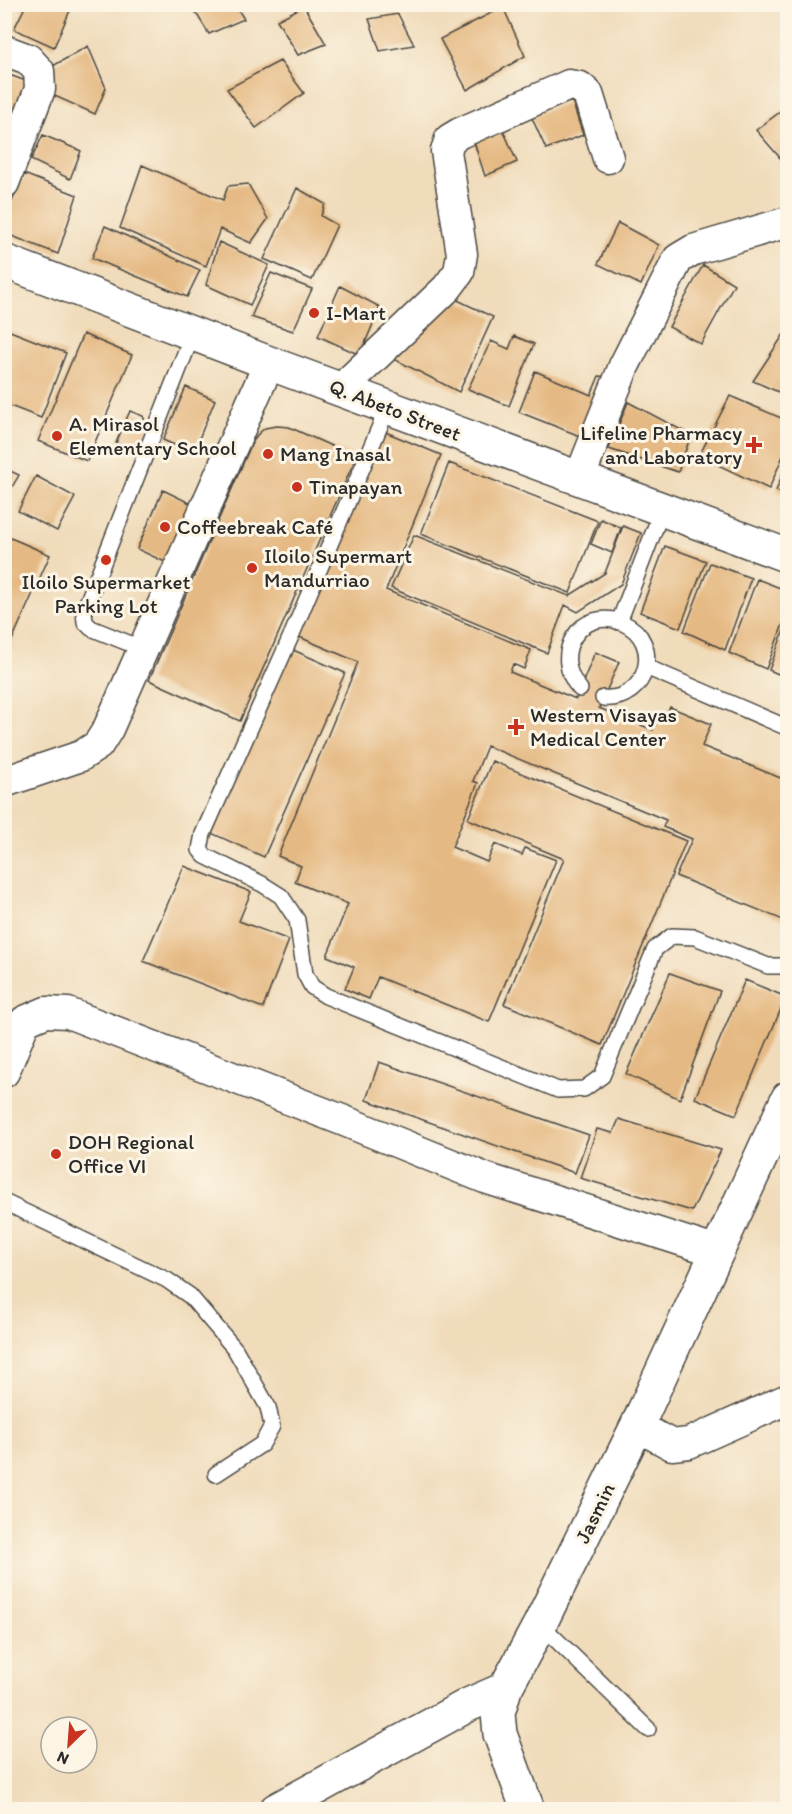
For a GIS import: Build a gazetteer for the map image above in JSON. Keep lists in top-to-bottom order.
{
  "streets": {
    "street": ["Q. Abeto Street", "Jasmin"]
  },
  "places": {
    "other": [
      "I-Mart",
      "A. Mirasol Elementary School",
      "Mang Inasal",
      "Tinapayan",
      "Coffeebreak Café",
      "Iloilo Supermarket Parking Lot",
      "Iloilo Supermart Mandurriao",
      "DOH Regional Office VI"
    ],
    "health": ["Lifeline Pharmacy and Laboratory", "Western Visayas Medical Center"]
  },
  "north": "bottom left"
}
